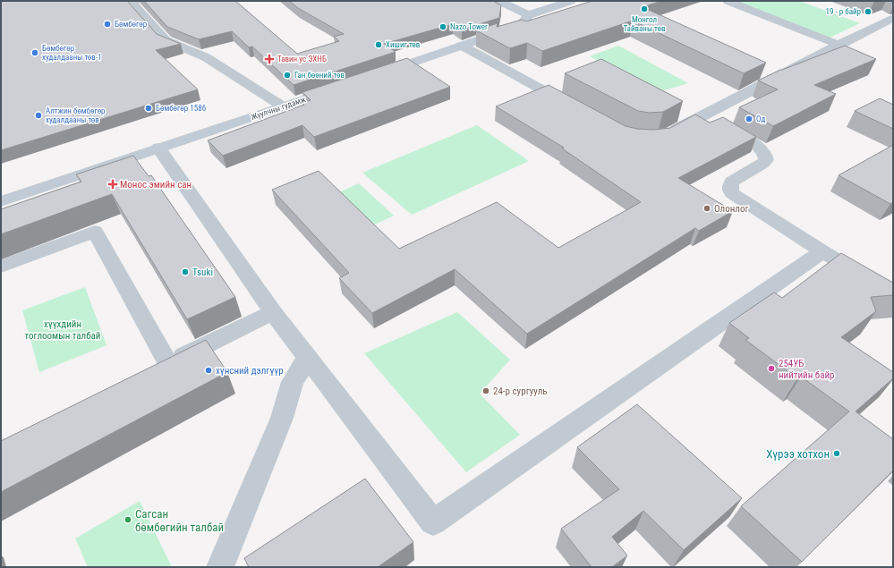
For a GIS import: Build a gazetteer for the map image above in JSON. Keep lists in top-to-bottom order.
{
  "streets": {
    "main road": ["Жуулчны гудамж"]
  },
  "parks": ["хүүхдийн тоглоомын талбай"],
  "places": {
    "other": [
      "Монгол Тайваны төв",
      "19 - р байр",
      "Бөмбөгөр",
      "Nazo Tower",
      "Хишиг төв",
      "Бөмбөгөр худалдааны төв-1",
      "Ган бөөний төв",
      "Бөмбөгөр 1586",
      "Алтжин бөмбөгөр худалдааны төв",
      "Од",
      "Олонлог",
      "Tsuki",
      "254УБ нийтийн байр",
      "хүнсний дэлгүүр",
      "24-р сургууль",
      "Хүрээ хотхон",
      "Сагсан бөмбөгийн талбай"
    ],
    "health": ["Тавин ус ЭХНБ", "Монос эмийн сан"]
  }
}
